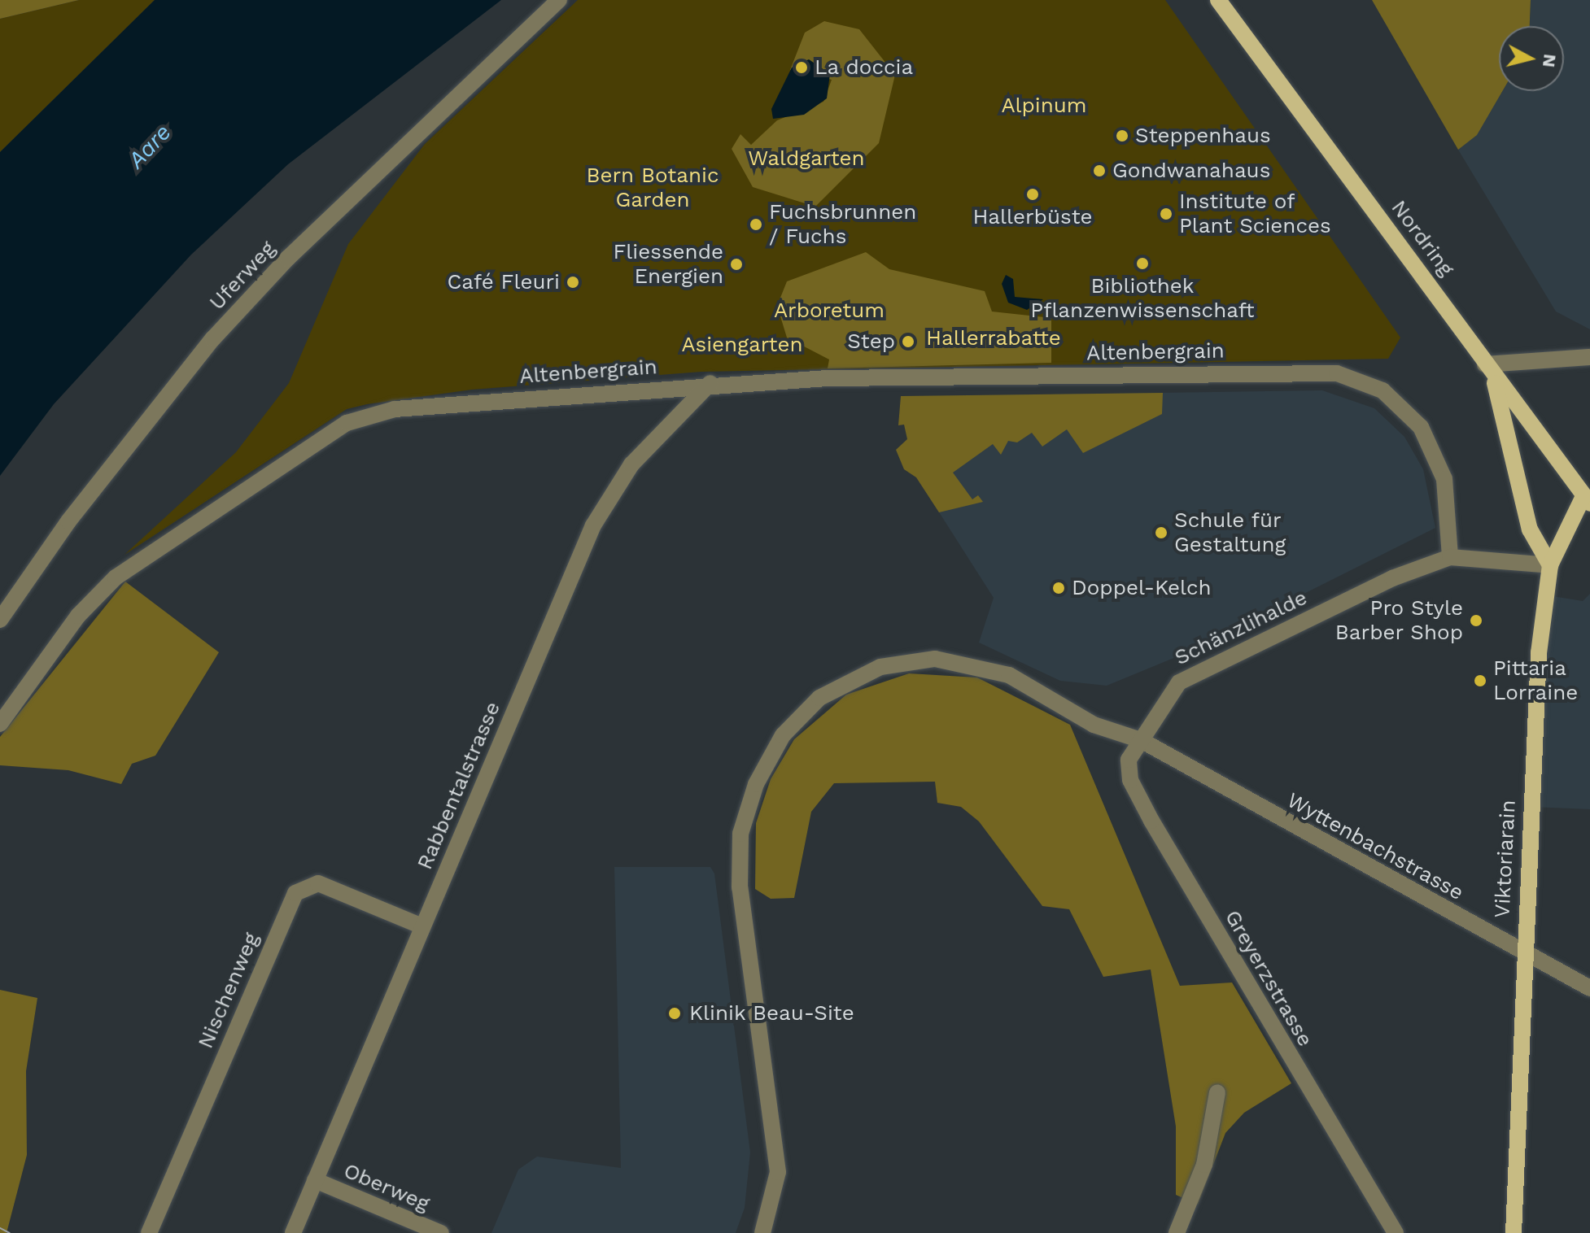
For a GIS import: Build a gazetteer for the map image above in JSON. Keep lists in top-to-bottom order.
{
  "streets": {
    "main road": ["Nordring", "Viktoriarain"],
    "street": [
      "Uferweg",
      "Altenbergrain",
      "Schänzlihalde",
      "Rabbentalstrasse",
      "Wyttenbachstrasse",
      "Greyerzstrasse",
      "Nischenweg",
      "Oberweg"
    ]
  },
  "crossings": [
    ["Nordring", "Viktoriarain"],
    ["Altenbergrain", "Schänzlihalde"],
    ["Altenbergrain", "Rabbentalstrasse"],
    ["Schänzlihalde", "Wyttenbachstrasse"],
    ["Schänzlihalde", "Viktoriarain"],
    ["Schänzlihalde", "Greyerzstrasse"],
    ["Rabbentalstrasse", "Nischenweg"],
    ["Rabbentalstrasse", "Oberweg"],
    ["Wyttenbachstrasse", "Viktoriarain"],
    ["Wyttenbachstrasse", "Greyerzstrasse"]
  ],
  "water": ["Aare"],
  "parks": [
    "Alpinum",
    "Waldgarten",
    "Bern Botanic Garden",
    "Arboretum",
    "Hallerrabatte",
    "Asiengarten"
  ],
  "places": [
    "La doccia",
    "Steppenhaus",
    "Gondwanahaus",
    "Hallerbüste",
    "Institute of Plant Sciences",
    "Fuchsbrunnen / Fuchs",
    "Bibliothek Pflanzenwissenschaft",
    "Fliessende Energien",
    "Café Fleuri",
    "Step",
    "Schule für Gestaltung",
    "Doppel-Kelch",
    "Pro Style Barber Shop",
    "Pittaria Lorraine",
    "Klinik Beau-Site"
  ],
  "north": "right"
}
